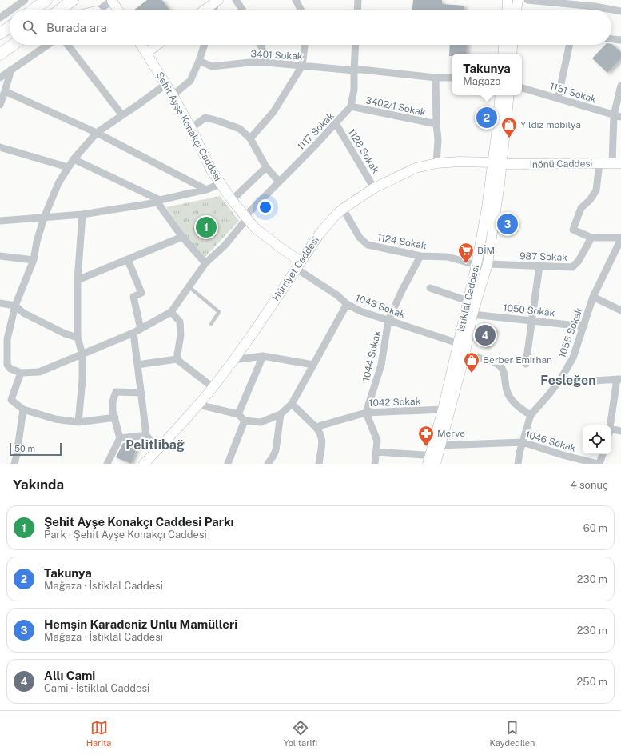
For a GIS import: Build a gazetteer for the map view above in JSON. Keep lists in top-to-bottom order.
{
  "streets": {
    "street": [
      "3401 Sokak",
      "1151 Sokak",
      "3402/1 Sokak",
      "Şehit Ayşe Konakçı Caddesi",
      "1117 Sokak",
      "1128 Sokak",
      "Inönü Caddesi",
      "1124 Sokak",
      "987 Sokak",
      "Hürriyet Caddesi",
      "İstiklal Caddesi",
      "1043 Sokak",
      "1050 Sokak",
      "1055 Sokak",
      "1044 Sokak",
      "1042 Sokak",
      "1046 Sokak"
    ]
  },
  "crossings": [
    ["3402/1 Sokak", "1117 Sokak"],
    ["Şehit Ayşe Konakçı Caddesi", "1117 Sokak"],
    ["Şehit Ayşe Konakçı Caddesi", "Hürriyet Caddesi"],
    ["Şehit Ayşe Konakçı Caddesi", "1043 Sokak"],
    ["1117 Sokak", "1128 Sokak"],
    ["1128 Sokak", "Hürriyet Caddesi"],
    ["Inönü Caddesi", "Hürriyet Caddesi"],
    ["Inönü Caddesi", "İstiklal Caddesi"],
    ["1124 Sokak", "Hürriyet Caddesi"],
    ["1124 Sokak", "İstiklal Caddesi"],
    ["1124 Sokak", "1044 Sokak"],
    ["987 Sokak", "İstiklal Caddesi"],
    ["Hürriyet Caddesi", "İstiklal Caddesi"],
    ["Hürriyet Caddesi", "1043 Sokak"],
    ["İstiklal Caddesi", "1043 Sokak"],
    ["İstiklal Caddesi", "1050 Sokak"],
    ["İstiklal Caddesi", "1042 Sokak"],
    ["İstiklal Caddesi", "1046 Sokak"],
    ["1043 Sokak", "1044 Sokak"],
    ["1050 Sokak", "1055 Sokak"],
    ["1055 Sokak", "1046 Sokak"],
    ["1044 Sokak", "1042 Sokak"]
  ],
  "districts": ["Fesleğen", "Pelitlibağ"],
  "places": {
    "shop": ["Yıldız mobilya", "Berber Emirhan"],
    "supermarket": ["BİM"],
    "pharmacy": ["Merve"]
  },
  "scale_bar": "50 m",
  "page": {
    "search": "Burada ara",
    "popup": ["Takunya", "Mağaza"],
    "pins": [
      "2",
      "3",
      "1",
      "4"
    ],
    "scale": "50 m",
    "heading": ["Yakında", "4 sonuç"],
    "list": [
      {
        "mark": "1",
        "name": "Şehit Ayşe Konakçı Caddesi Parkı",
        "note": "Park · Şehit Ayşe Konakçı Caddesi",
        "value": "60 m"
      },
      {
        "mark": "2",
        "name": "Takunya",
        "note": "Mağaza · İstiklal Caddesi",
        "value": "230 m"
      },
      {
        "mark": "3",
        "name": "Hemşin Karadeniz Unlu Mamülleri",
        "note": "Mağaza · İstiklal Caddesi",
        "value": "230 m"
      },
      {
        "mark": "4",
        "name": "Allı Cami",
        "note": "Cami · İstiklal Caddesi",
        "value": "250 m"
      }
    ],
    "nav": ["Harita", "Yol tarifi", "Kaydedilen"]
  }
}
